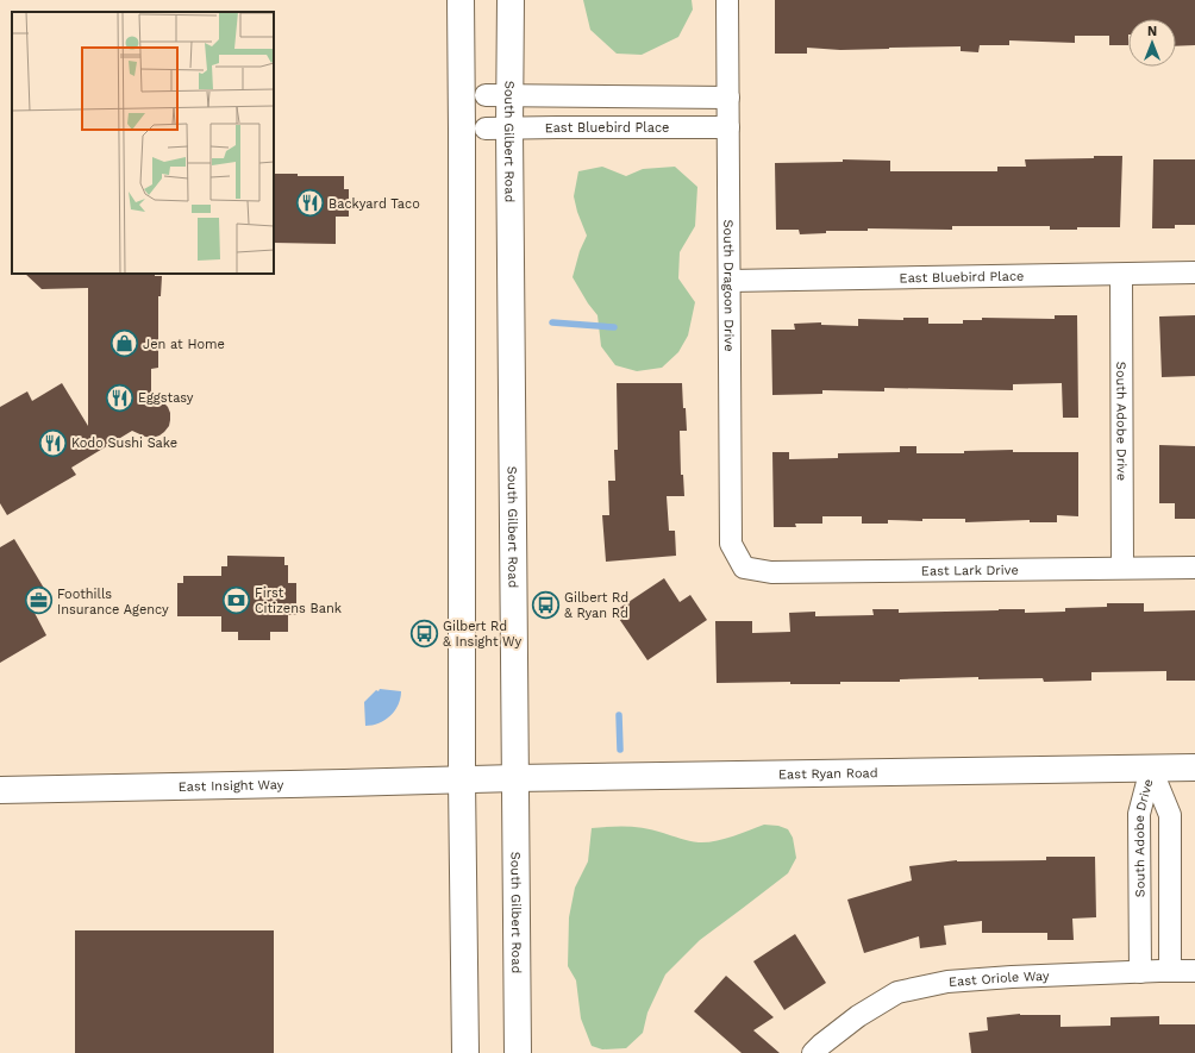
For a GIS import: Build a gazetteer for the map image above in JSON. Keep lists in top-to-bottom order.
{
  "streets": {
    "main road": ["South Gilbert Road", "East Ryan Road", "East Insight Way"],
    "street": [
      "East Bluebird Place",
      "South Dragoon Drive",
      "South Adobe Drive",
      "East Lark Drive",
      "East Oriole Way"
    ]
  },
  "crossings": [
    ["East Bluebird Place", "South Gilbert Road"],
    ["East Bluebird Place", "South Dragoon Drive"],
    ["East Bluebird Place", "South Adobe Drive"],
    ["South Gilbert Road", "East Ryan Road"],
    ["South Dragoon Drive", "East Lark Drive"],
    ["South Adobe Drive", "East Lark Drive"],
    ["South Adobe Drive", "East Ryan Road"],
    ["South Adobe Drive", "East Oriole Way"],
    ["East Ryan Road", "East Insight Way"]
  ],
  "places": {
    "restaurant": ["Backyard Taco", "Eggstasy", "Kodo Sushi Sake"],
    "shop": ["Jen at Home"],
    "bank": ["First Citizens Bank"],
    "office": ["Foothills Insurance Agency"],
    "bus stop": ["Gilbert Rd & Ryan Rd", "Gilbert Rd & Insight Wy"]
  },
  "north": "top"
}
